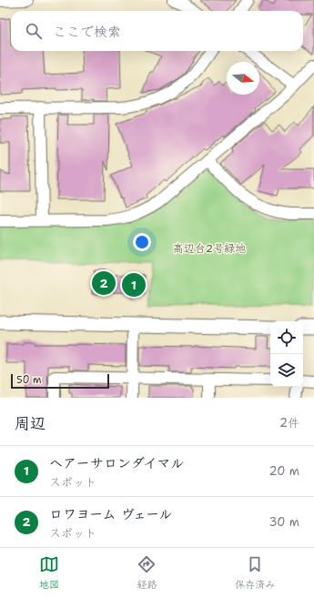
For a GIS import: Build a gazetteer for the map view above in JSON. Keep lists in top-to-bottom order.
{
  "parks": ["高辺台2号緑地"],
  "scale_bar": "50 m",
  "north": "right",
  "page": {
    "search": "ここで検索",
    "pins": ["2", "1"],
    "scale": "50 m",
    "heading": ["周辺", "2件"],
    "list": [
      {
        "mark": "1",
        "name": "ヘアーサロンダイマル",
        "note": "スポット",
        "value": "20 m"
      },
      {
        "mark": "2",
        "name": "ロワヨーム ヴェール",
        "note": "スポット",
        "value": "30 m"
      }
    ],
    "nav": ["地図", "経路", "保存済み"]
  }
}
